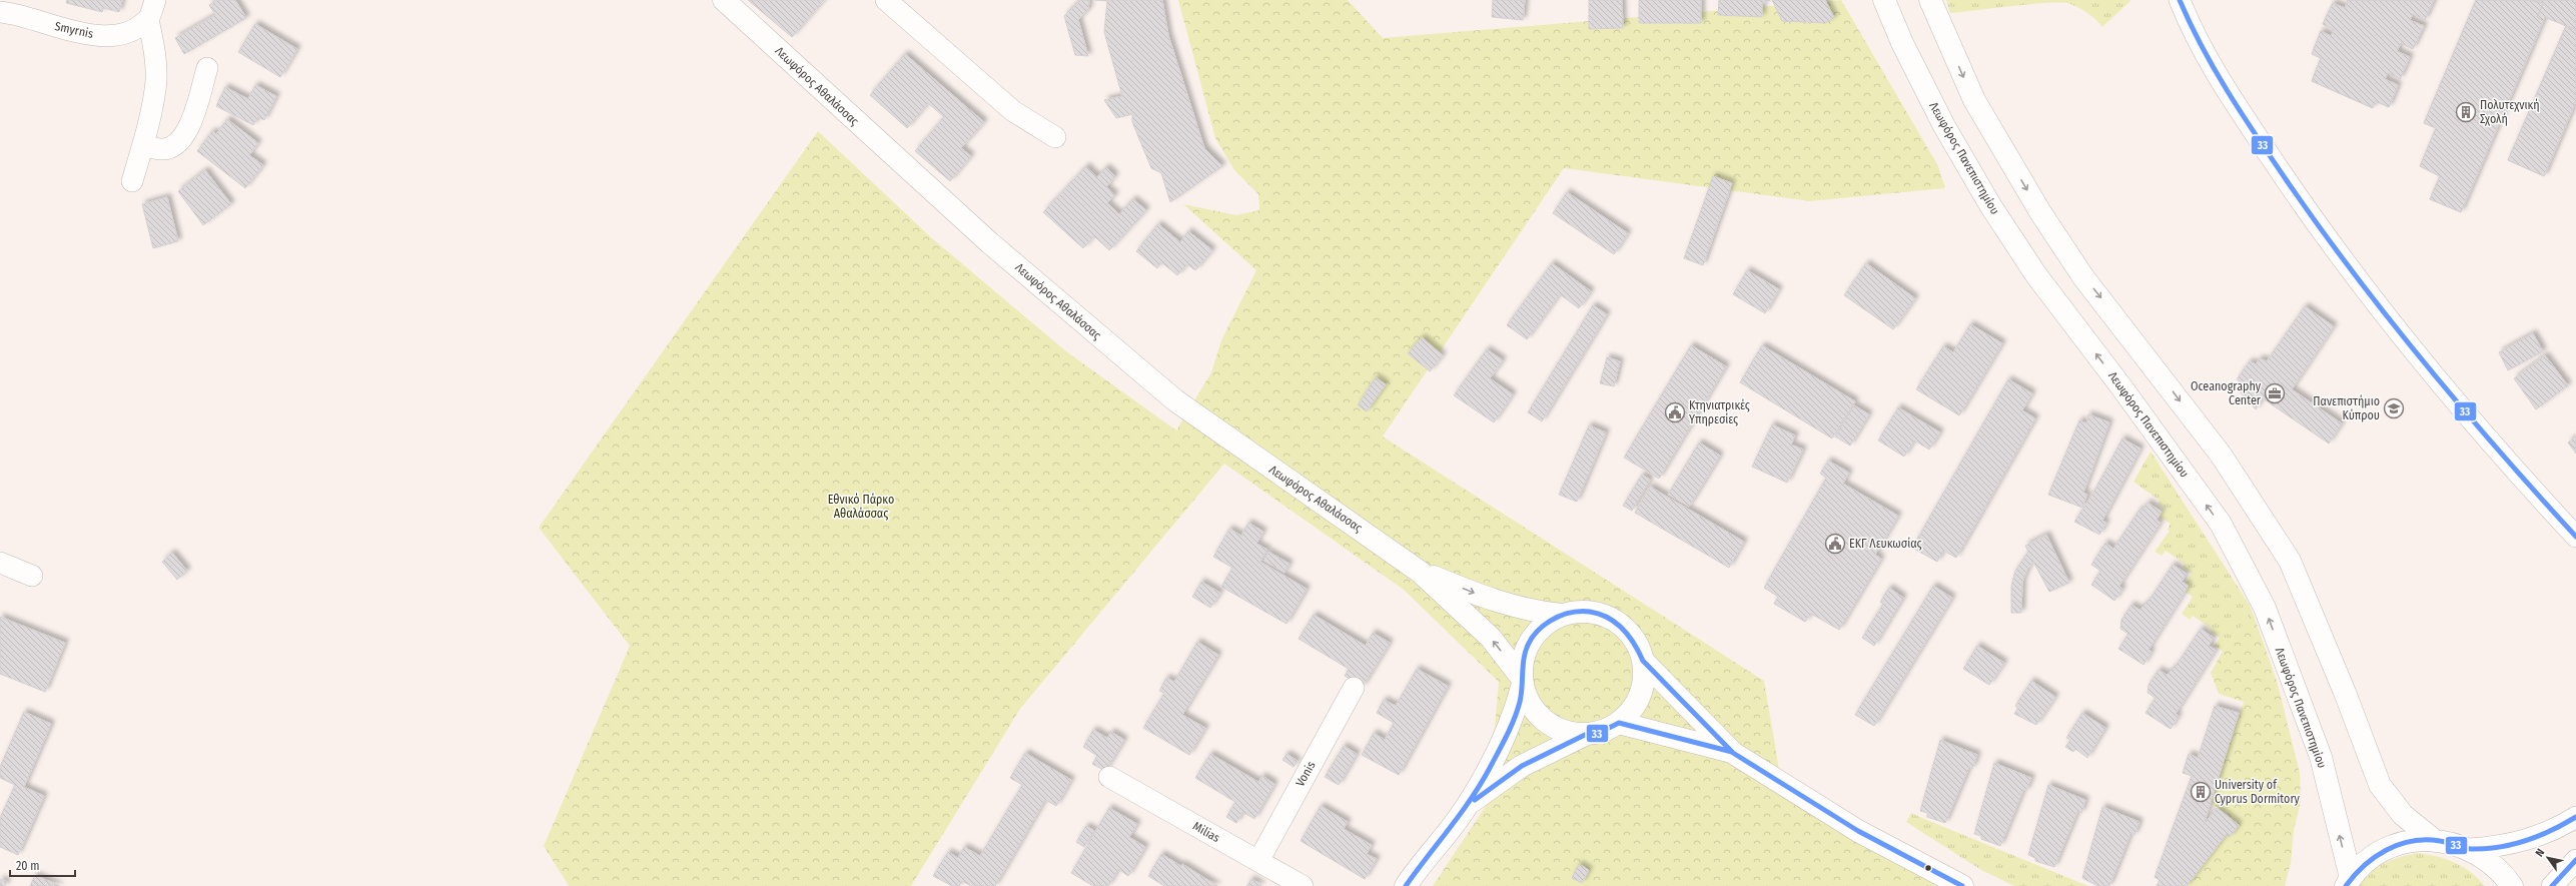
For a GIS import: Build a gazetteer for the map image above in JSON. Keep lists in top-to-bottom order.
{
  "streets": {
    "main road": ["Λεωφόρος Αθαλάσσας", "Λεωφόρος Πανεπιστημίου"],
    "street": ["Smyrnis", "Vonis", "Milias"]
  },
  "crossings": [
    ["Vonis", "Milias"]
  ],
  "parks": ["Εθνικό Πάρκο Αθαλάσσας"],
  "places": {
    "building": ["Πολυτεχνική Σχολή", "University of Cyprus Dormitory"],
    "office": ["Oceanography Center"],
    "school or university": ["Πανεπιστήμιο Κύπρου"],
    "public building": ["Κτηνιατρικές Υπηρεσίες", "ΕΚΓ Λευκωσίας"]
  },
  "lines": ["transit line 33"],
  "scale_bar": "20 m",
  "north": "top left"
}
